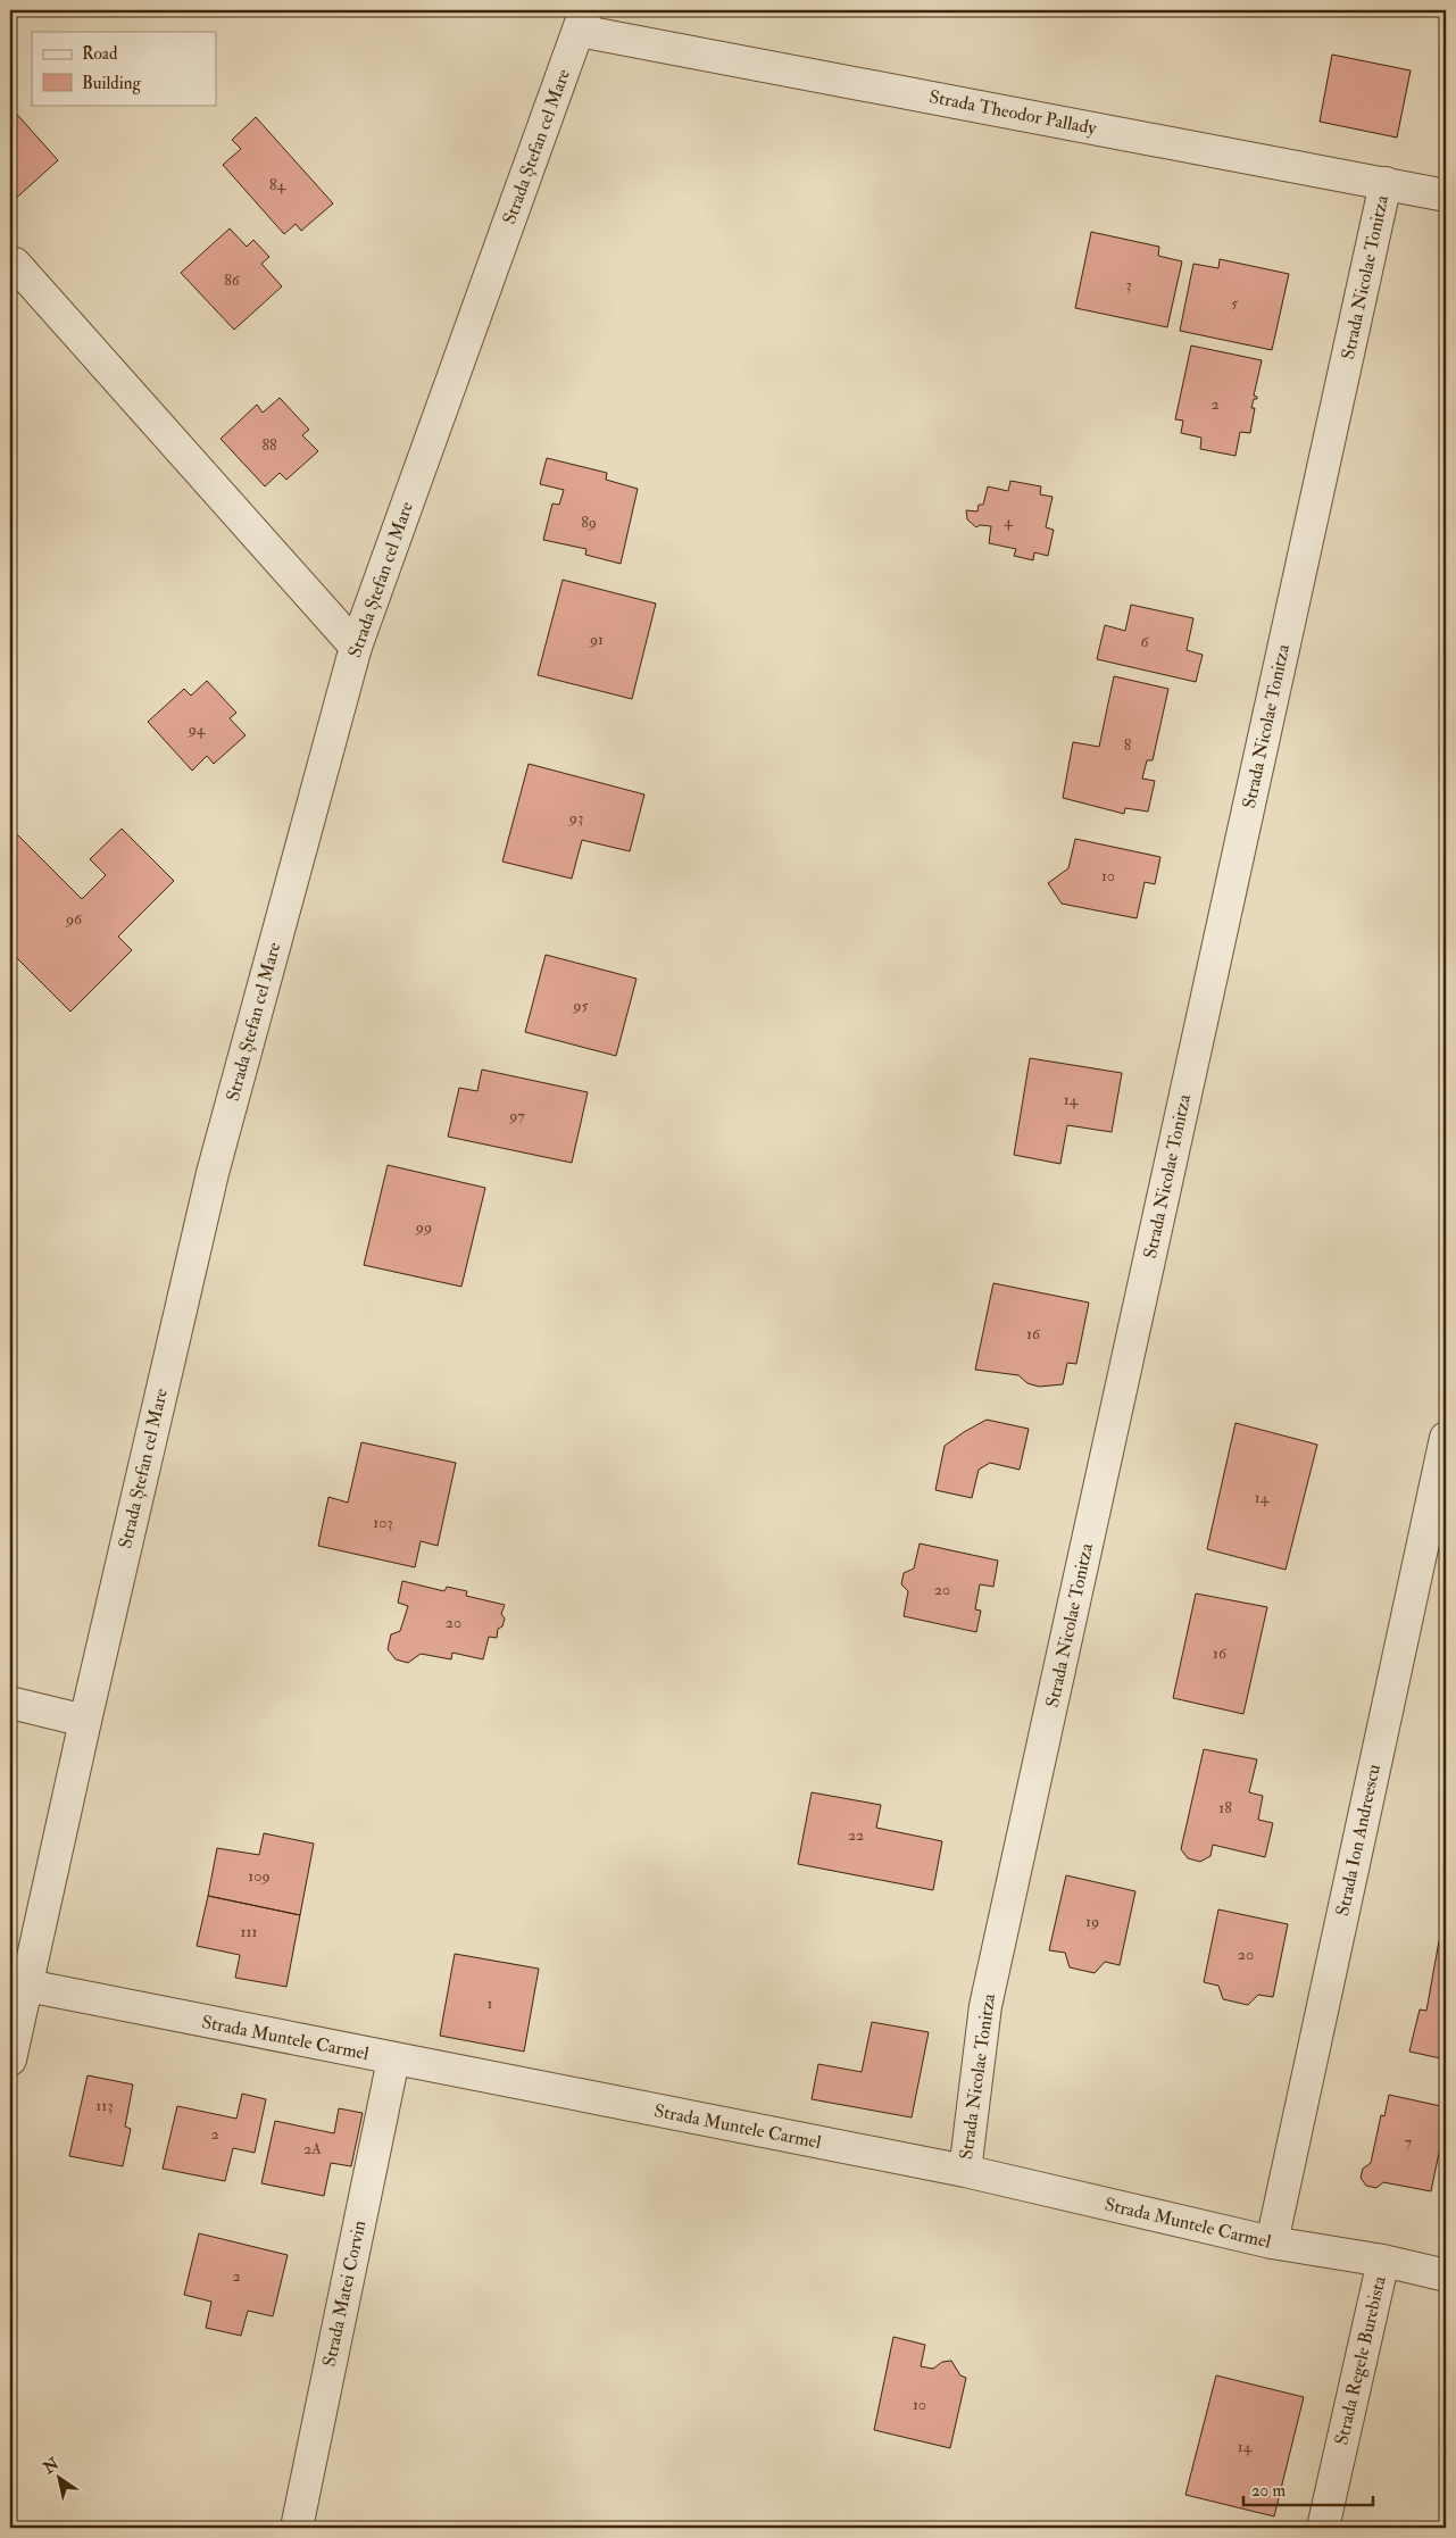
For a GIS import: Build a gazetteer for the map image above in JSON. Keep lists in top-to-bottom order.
{
  "streets": {
    "street": [
      "Strada Theodor Pallady",
      "Strada Ștefan cel Mare",
      "Strada Nicolae Tonitza",
      "Strada Ion Andreescu",
      "Strada Muntele Carmel",
      "Strada Matei Corvin",
      "Strada Regele Burebista"
    ]
  },
  "crossings": [
    ["Strada Theodor Pallady", "Strada Ștefan cel Mare"],
    ["Strada Theodor Pallady", "Strada Nicolae Tonitza"],
    ["Strada Ștefan cel Mare", "Strada Muntele Carmel"],
    ["Strada Nicolae Tonitza", "Strada Muntele Carmel"],
    ["Strada Ion Andreescu", "Strada Muntele Carmel"],
    ["Strada Muntele Carmel", "Strada Matei Corvin"],
    ["Strada Muntele Carmel", "Strada Regele Burebista"]
  ],
  "house_numbers": [
    "84",
    "86",
    "3",
    "5",
    "2",
    "88",
    "4",
    "89",
    "91",
    "6",
    "94",
    "8",
    "93",
    "10",
    "96",
    "95",
    "14",
    "97",
    "99",
    "16",
    "14",
    "103",
    "20",
    "20",
    "16",
    "18",
    "22",
    "109",
    "19",
    "111",
    "20",
    "1",
    "113",
    "2",
    "7",
    "2A",
    "2",
    "10",
    "14"
  ],
  "legend": ["Road", "Building"],
  "scale_bar": "20 m",
  "north": "top left"
}
